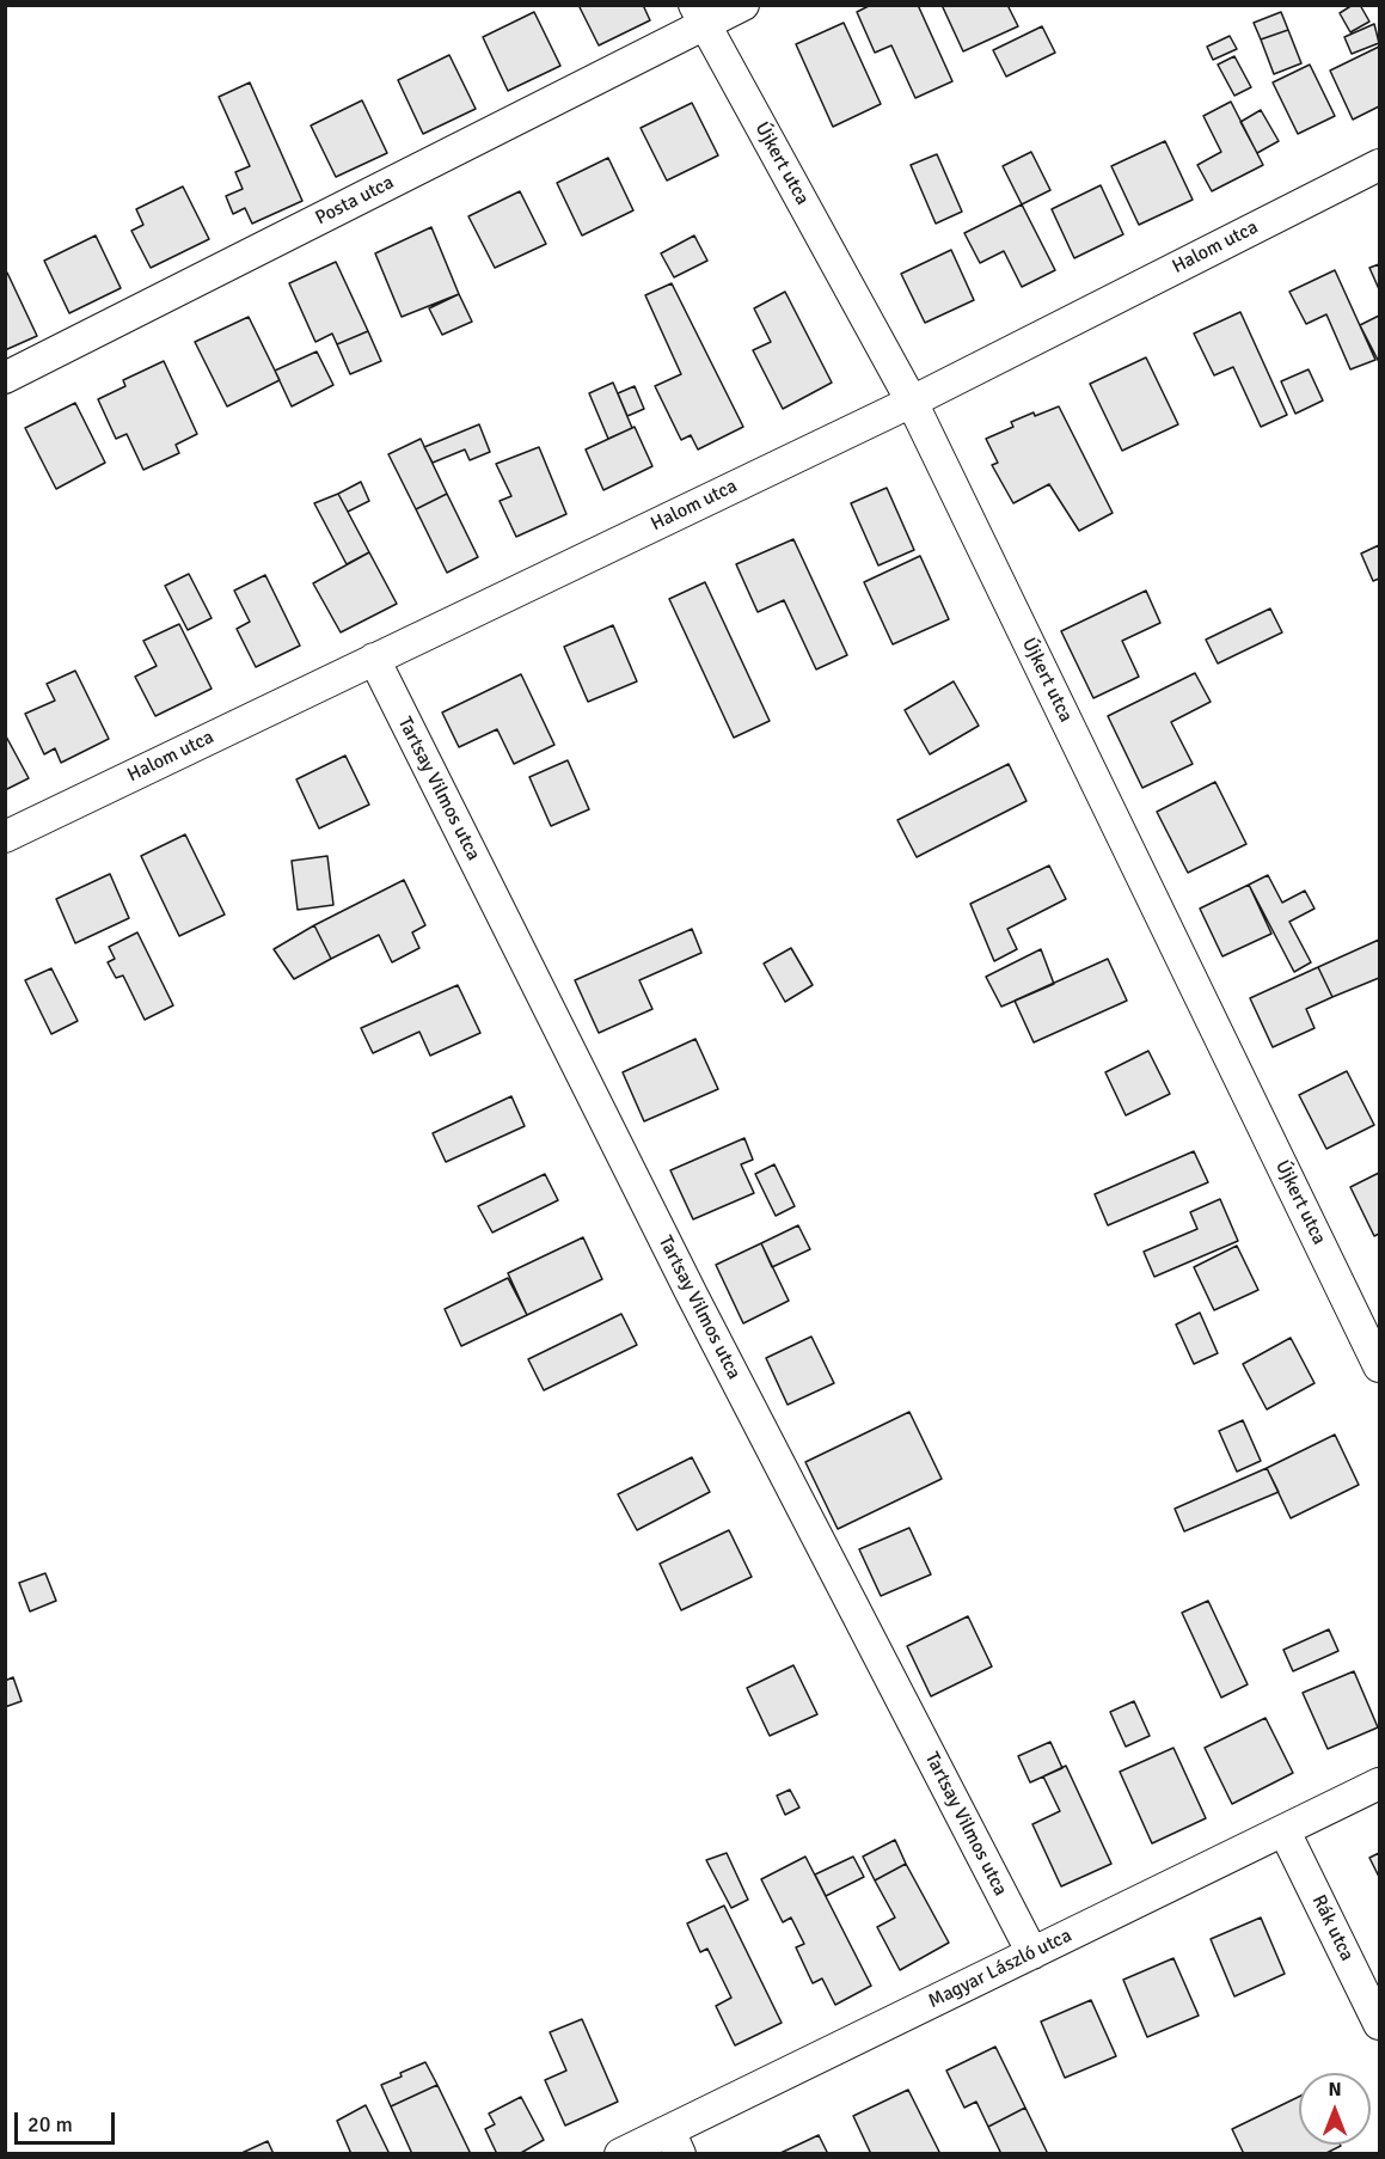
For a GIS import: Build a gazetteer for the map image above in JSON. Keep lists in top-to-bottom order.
{
  "streets": {
    "street": [
      "Újkert utca",
      "Posta utca",
      "Halom utca",
      "Tartsay Vilmos utca",
      "Rák utca",
      "Magyar László utca"
    ]
  },
  "crossings": [
    ["Újkert utca", "Posta utca"],
    ["Újkert utca", "Halom utca"],
    ["Halom utca", "Tartsay Vilmos utca"],
    ["Tartsay Vilmos utca", "Magyar László utca"],
    ["Rák utca", "Magyar László utca"]
  ],
  "scale_bar": "20 m",
  "north": "top"
}
